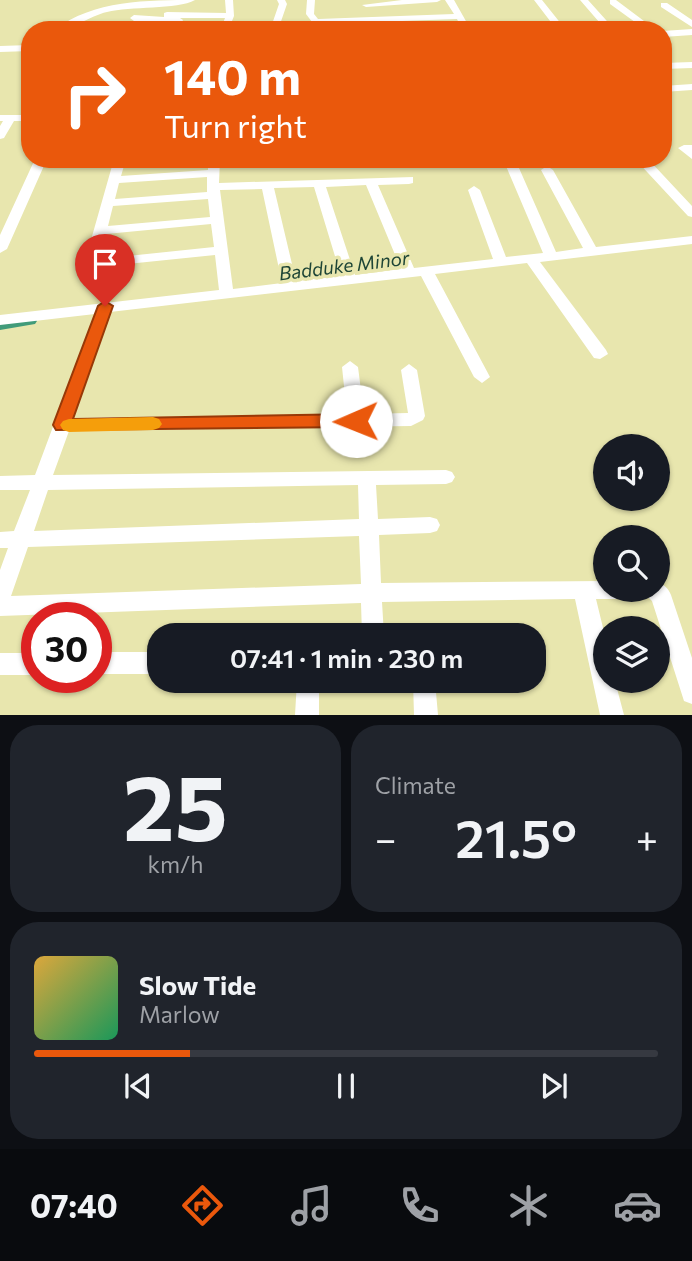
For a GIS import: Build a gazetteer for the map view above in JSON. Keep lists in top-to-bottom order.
{
  "water": ["Badduke Minor"],
  "page": {
    "turn": ["140 m", "Turn right"],
    "limit": "30",
    "trip": "07:41 · 1 min · 230 m",
    "tile": [
      ["25", "km/h"],
      "Climate"
    ],
    "heat": ["−", "21.5°", "+"],
    "song": ["Slow Tide", "Marlow"],
    "tabs": "07:40"
  }
}
